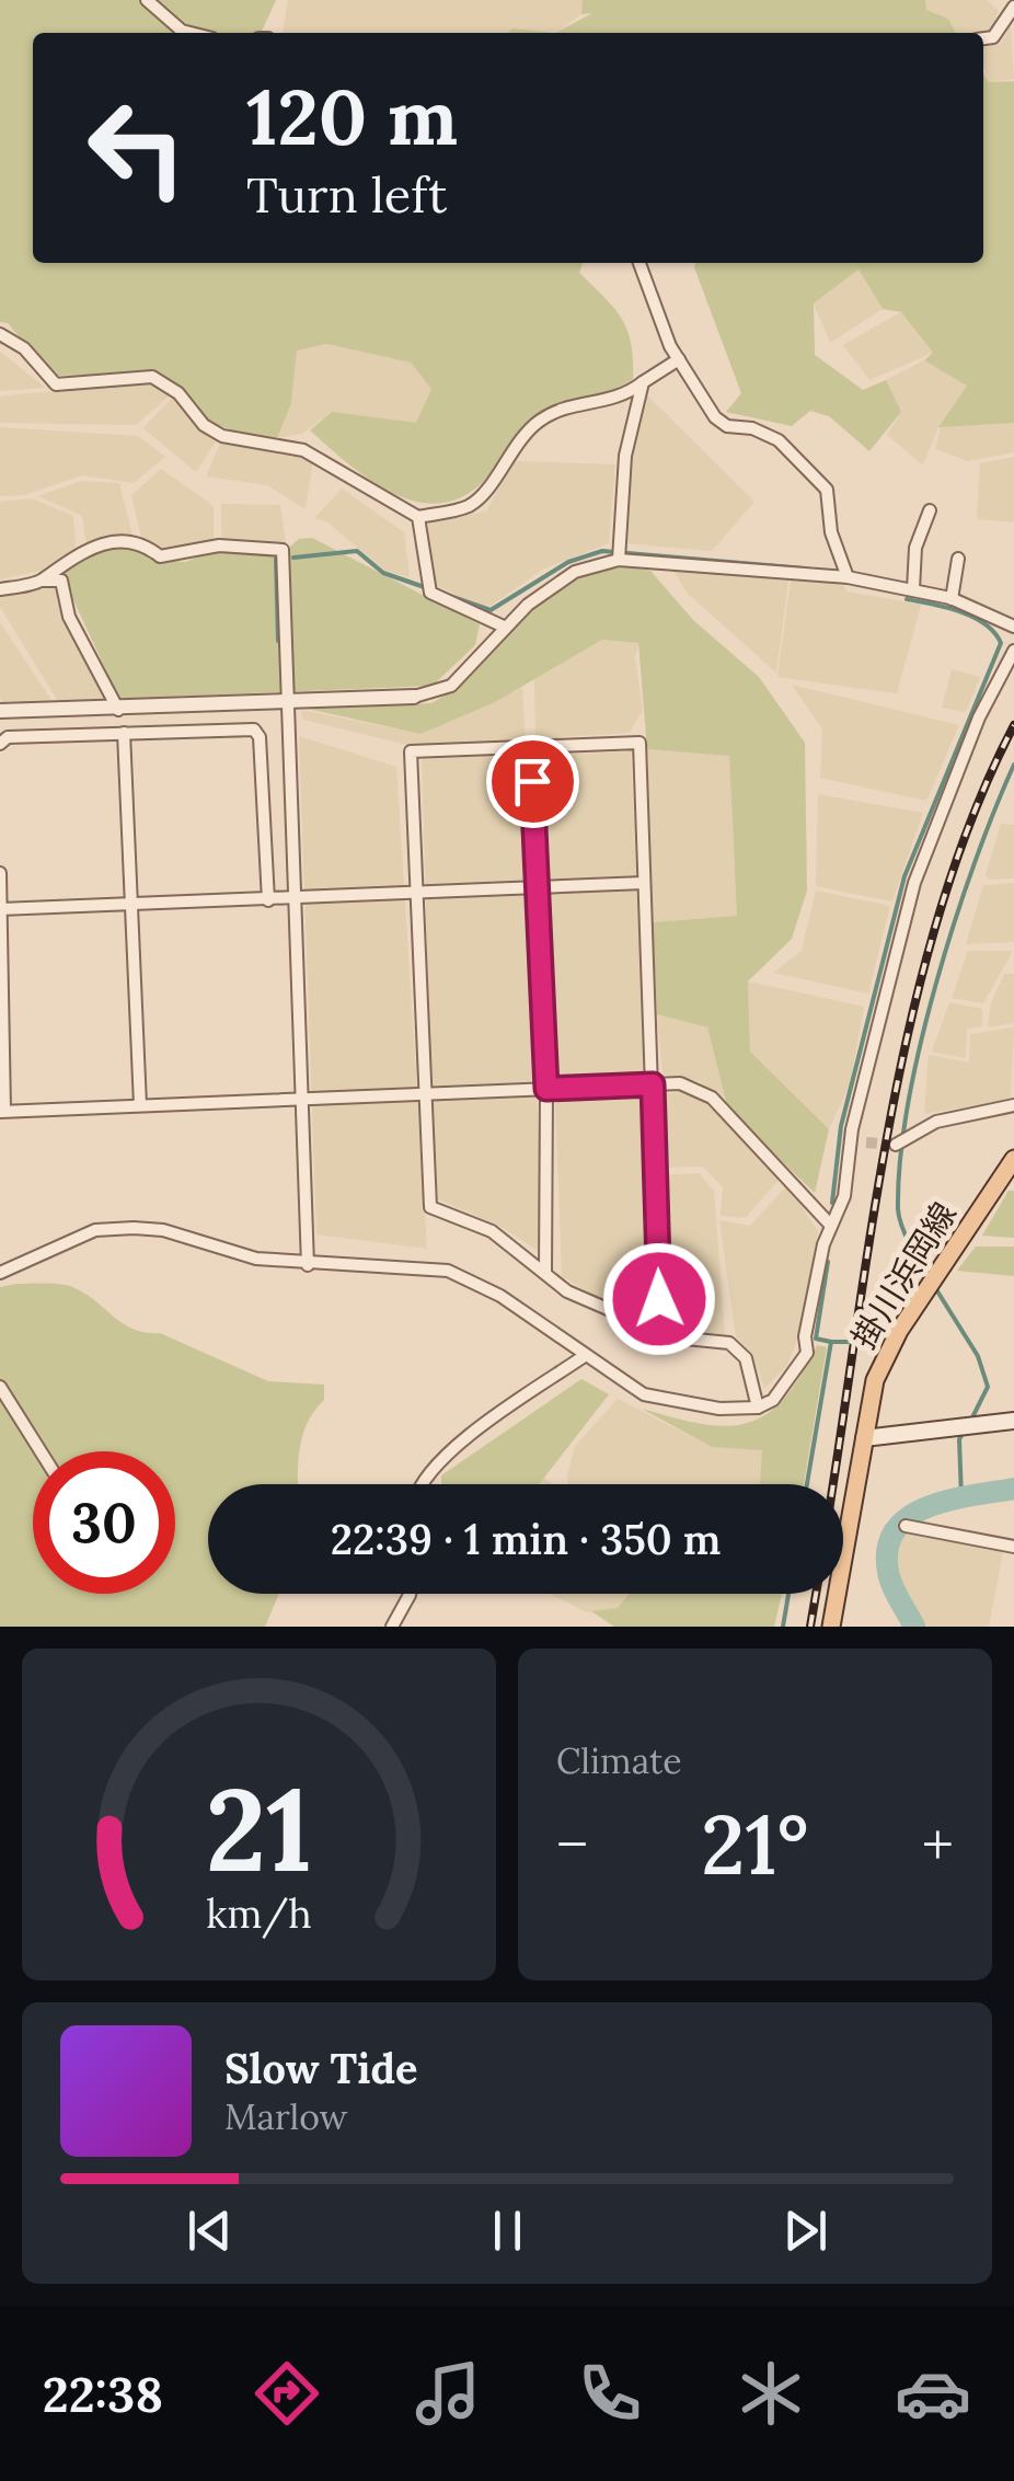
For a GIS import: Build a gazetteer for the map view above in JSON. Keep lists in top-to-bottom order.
{
  "streets": {
    "main road": ["掛川浜岡線"]
  },
  "page": {
    "turn": ["120 m", "Turn left"],
    "limit": "30",
    "trip": "22:39 · 1 min · 350 m",
    "tile": "Climate",
    "heat": ["−", "21°", "+"],
    "song": ["Slow Tide", "Marlow"],
    "tabs": "22:38",
    "gauge": ["21", "km/h"]
  }
}
